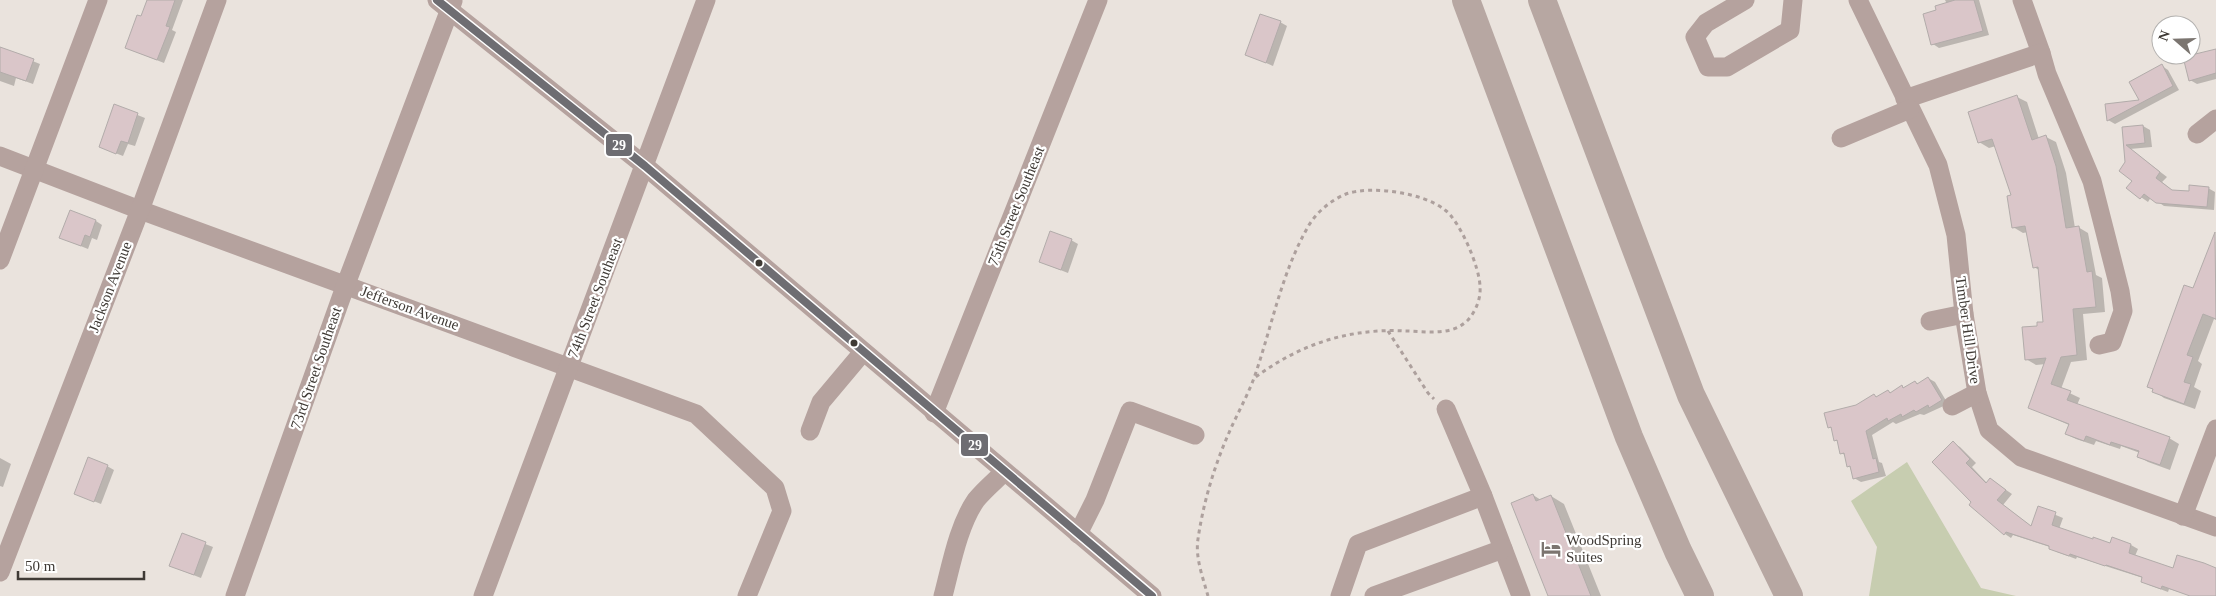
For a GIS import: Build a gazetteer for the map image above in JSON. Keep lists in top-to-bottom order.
{
  "streets": {
    "street": [
      "75th Street Southeast",
      "Jackson Avenue",
      "74th Street Southeast",
      "Jefferson Avenue",
      "Timber Hill Drive",
      "73rd Street Southeast"
    ]
  },
  "crossings": [
    ["Jackson Avenue", "Jefferson Avenue"],
    ["74th Street Southeast", "Jefferson Avenue"],
    ["Jefferson Avenue", "73rd Street Southeast"]
  ],
  "places": {
    "hotel": ["WoodSpring Suites"]
  },
  "lines": ["transit line 29"],
  "scale_bar": "50 m",
  "north": "left"
}
